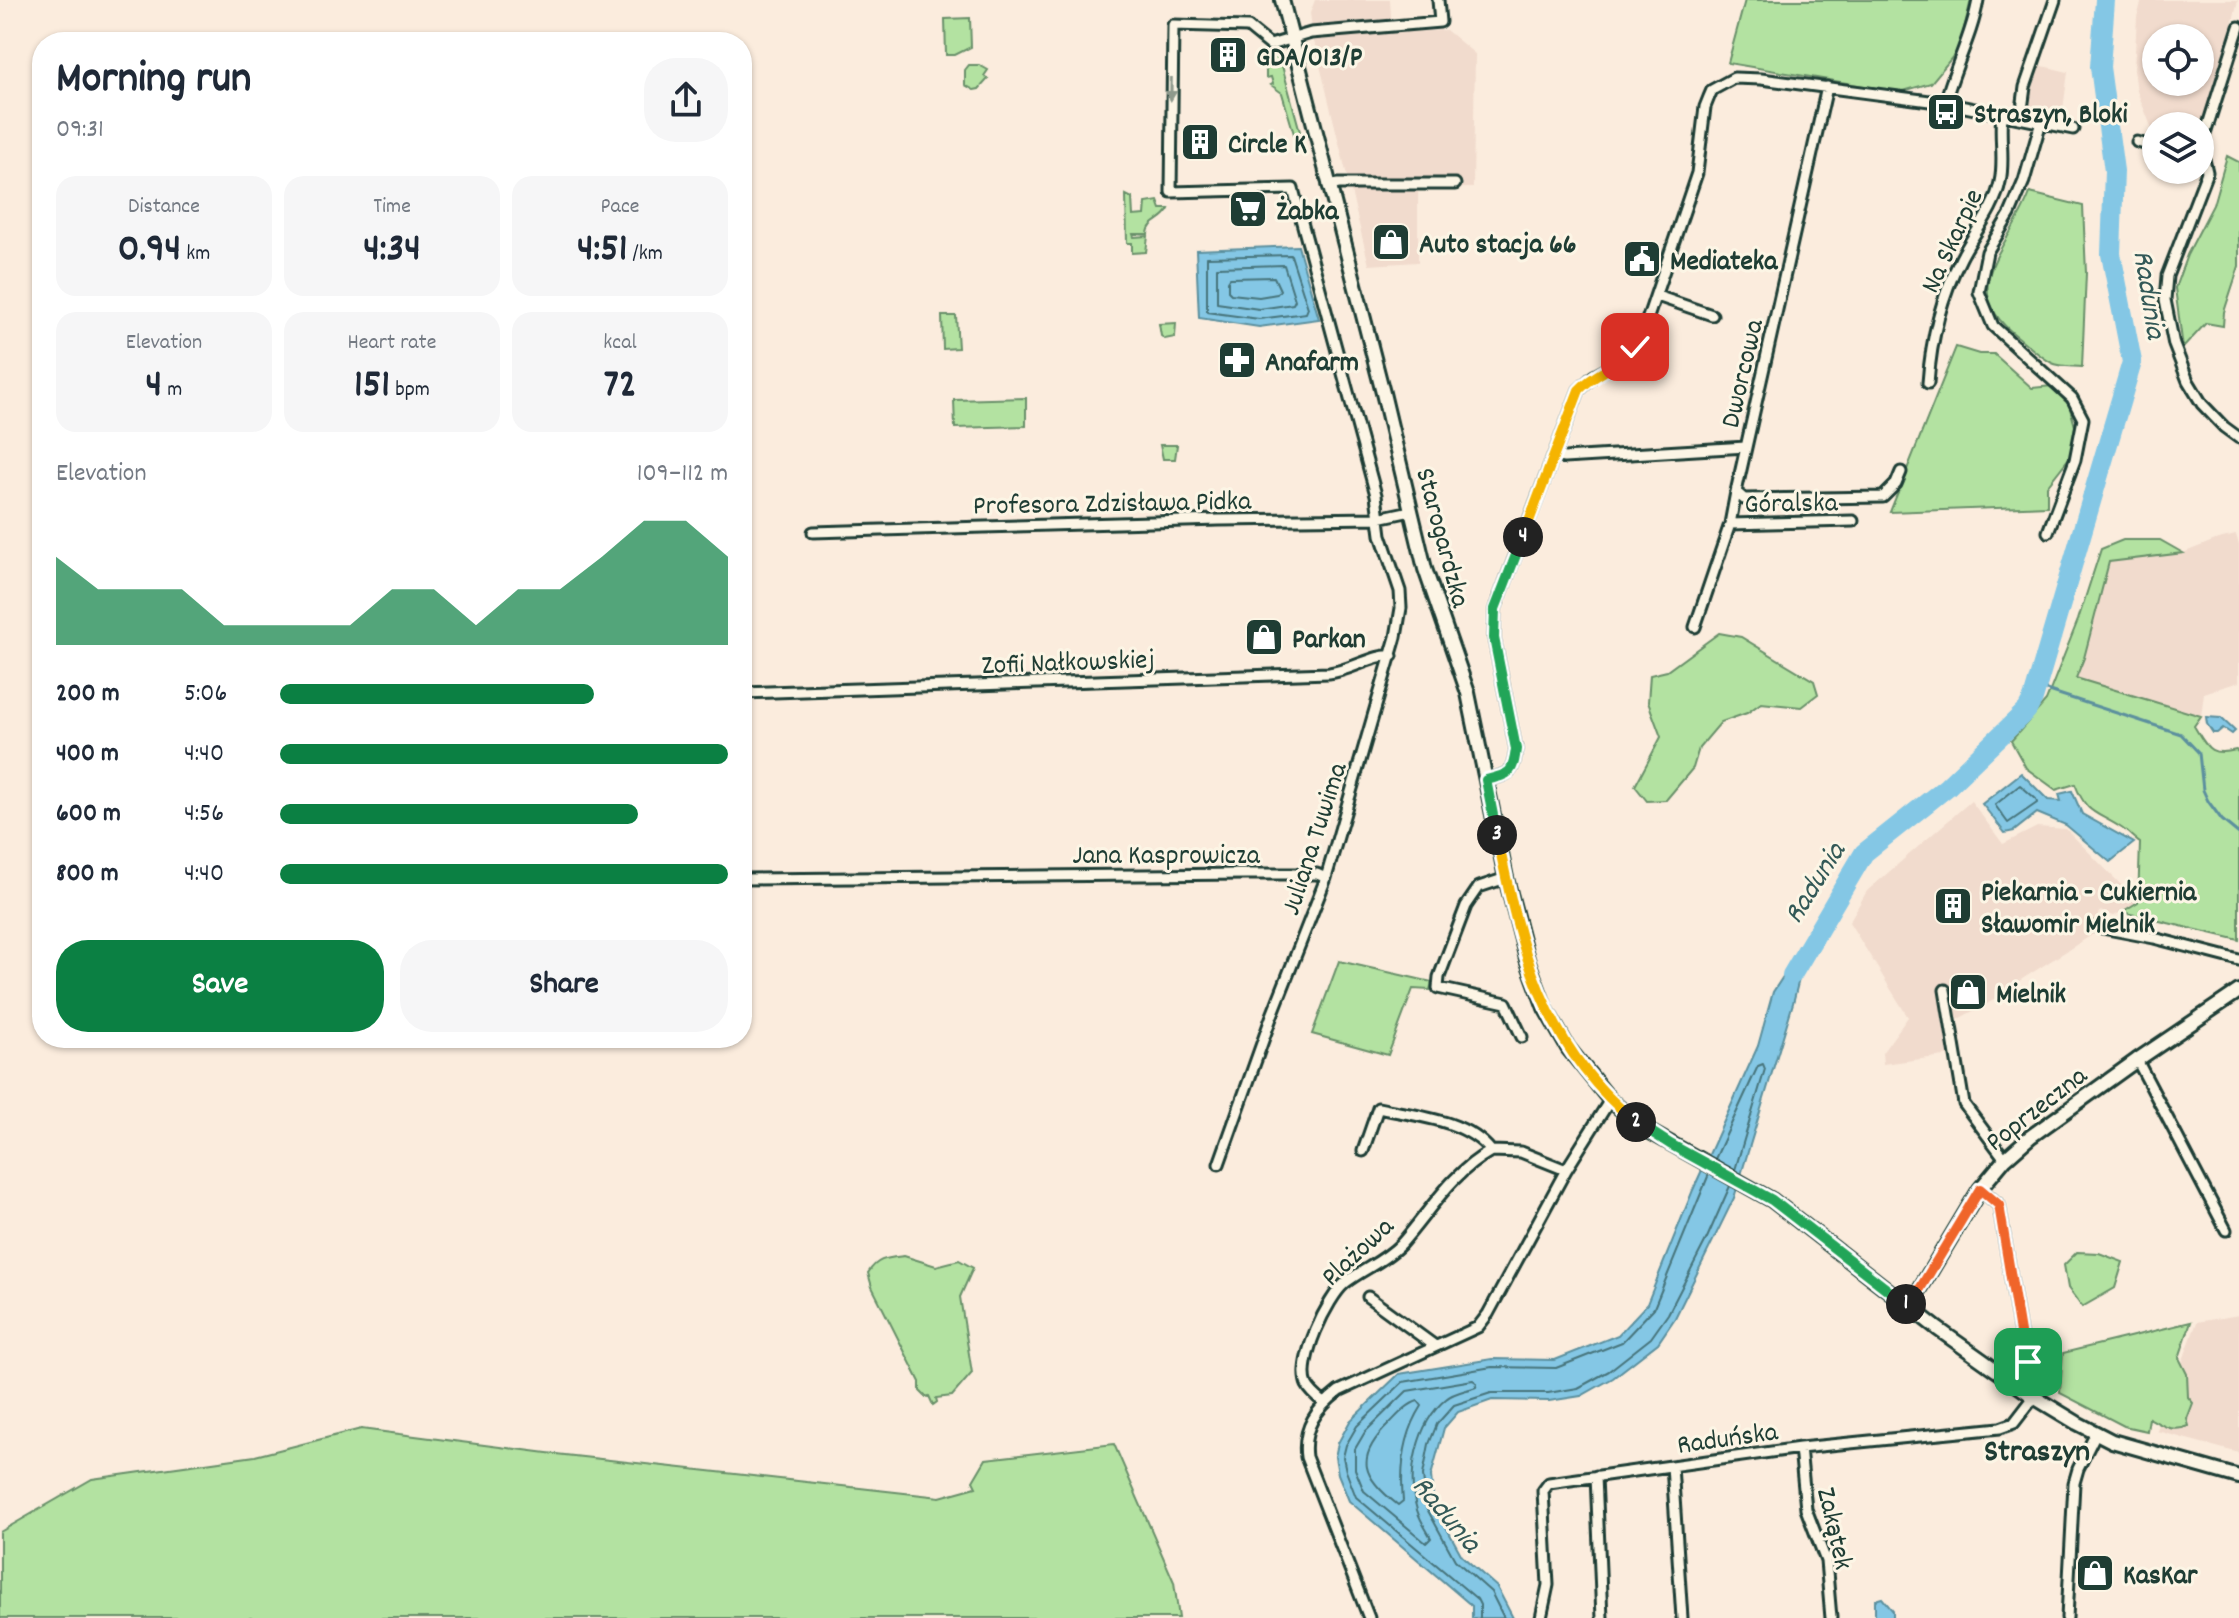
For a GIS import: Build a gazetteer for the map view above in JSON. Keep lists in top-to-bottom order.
{
  "streets": {
    "main road": ["Starogardzka", "Poprzeczna"],
    "street": [
      "Na Skarpie",
      "Dworcowa",
      "Profesora Zdzisława Pidka",
      "Góralska",
      "Zofii Nałkowskiej",
      "Juliana Tuwima",
      "Jana Kasprowicza",
      "Plażowa",
      "Raduńska",
      "Zakątek"
    ]
  },
  "crossings": [
    ["Dworcowa", "Góralska"],
    ["Profesora Zdzisława Pidka", "Starogardzka"],
    ["Profesora Zdzisława Pidka", "Juliana Tuwima"],
    ["Starogardzka", "Juliana Tuwima"],
    ["Starogardzka", "Poprzeczna"],
    ["Starogardzka", "Raduńska"],
    ["Zofii Nałkowskiej", "Juliana Tuwima"],
    ["Juliana Tuwima", "Jana Kasprowicza"],
    ["Raduńska", "Zakątek"]
  ],
  "districts": ["Straszyn"],
  "water": ["Radunia"],
  "places": {
    "building": ["GDA/013/P", "Circle K", "Piekarnia - Cukiernia Sławomir Mielnik"],
    "bus stop": ["Straszyn, Bloki"],
    "supermarket": ["Żabka"],
    "shop": [
      "Auto stacja 66",
      "Parkan",
      "Mielnik",
      "KasKar"
    ],
    "public building": ["Mediateka"],
    "pharmacy": ["Anafarm"]
  },
  "page": {
    "heading": ["Morning run", "09:31"],
    "stats": [
      ["Distance", "0.94 km"],
      ["Time", "4:34"],
      ["Pace", "4:51 /km"],
      ["Elevation", "4 m"],
      ["Heart rate", "151 bpm"],
      ["kcal", "72"]
    ],
    "chart": ["Elevation", "109–112 m"],
    "pins": [
      "4",
      "3",
      "2",
      "1"
    ],
    "list": [
      {
        "name": "200 m",
        "note": "5:06"
      },
      {
        "name": "400 m",
        "note": "4:40"
      },
      {
        "name": "600 m",
        "note": "4:56"
      },
      {
        "name": "800 m",
        "note": "4:40"
      }
    ],
    "buttons": ["Save", "Share"]
  }
}
